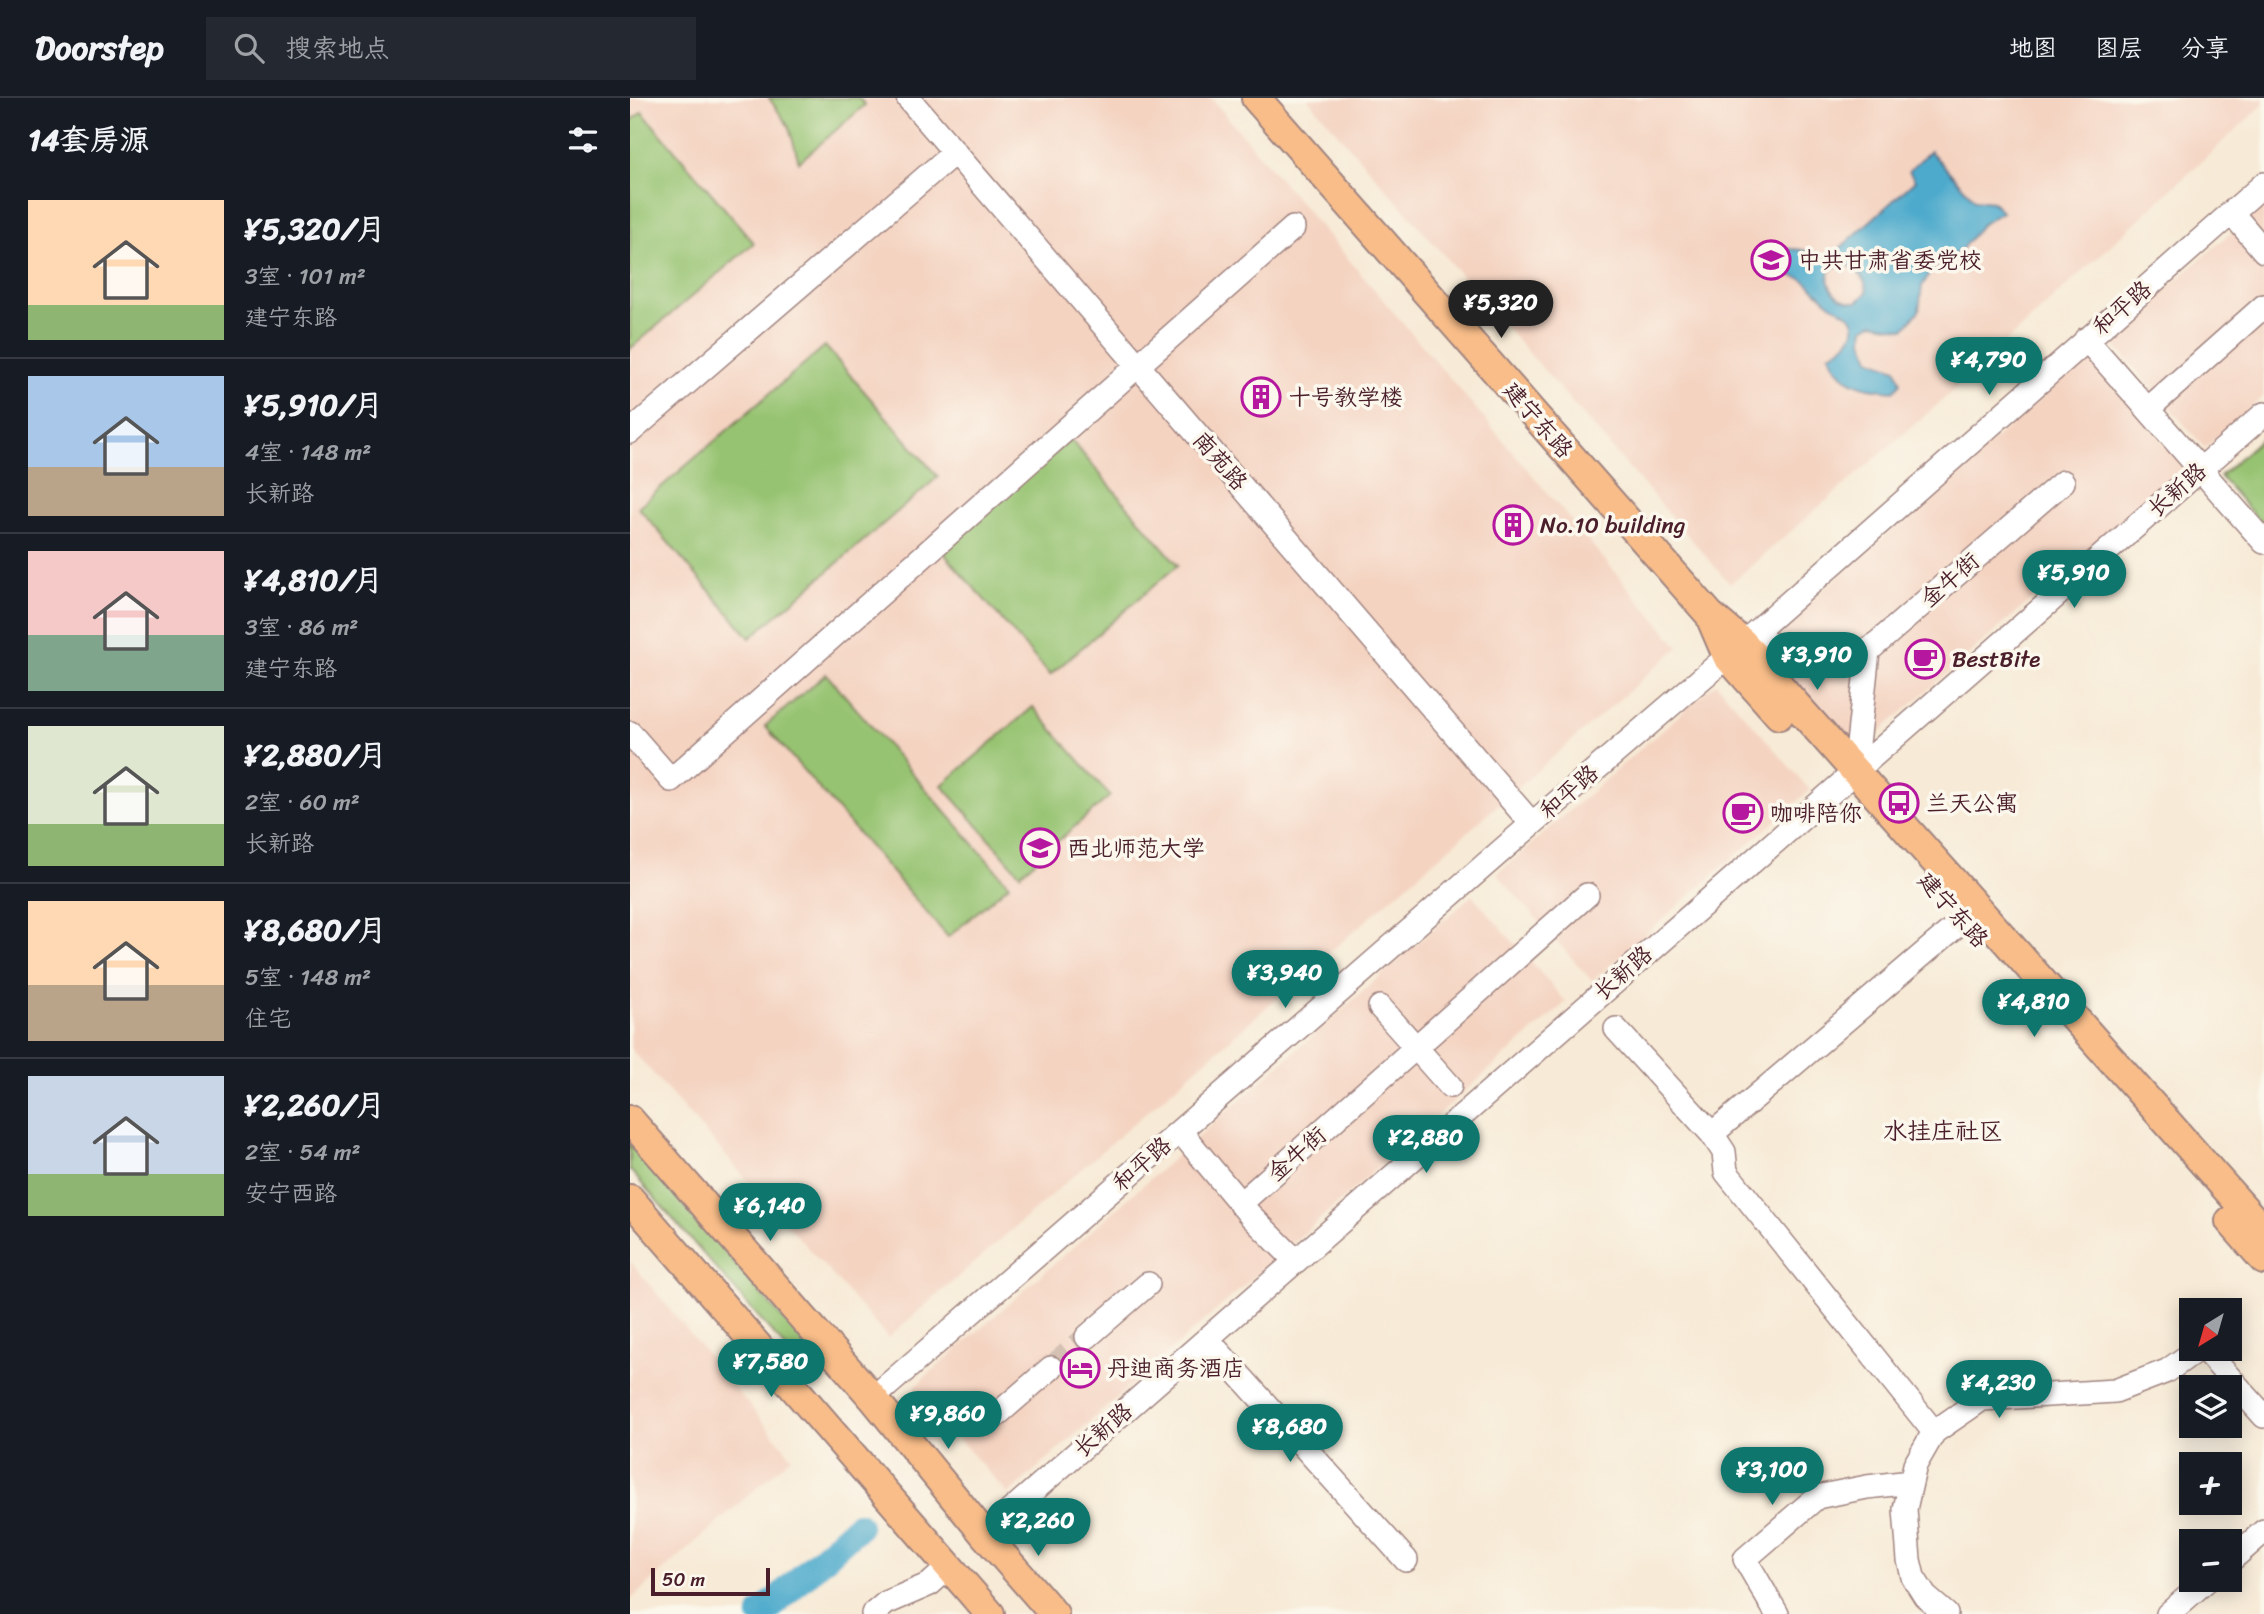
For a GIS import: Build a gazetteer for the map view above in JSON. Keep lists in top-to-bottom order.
{
  "streets": {
    "main road": ["建宁东路"],
    "street": [
      "和平路",
      "南苑路",
      "长新路",
      "金牛街"
    ]
  },
  "crossings": [
    ["和平路", "建宁东路"],
    ["和平路", "南苑路"],
    ["建宁东路", "长新路"]
  ],
  "districts": ["水挂庄社区"],
  "places": {
    "school or university": ["中共甘肃省委党校", "西北师范大学"],
    "building": ["十号教学楼", "No.10 building"],
    "cafe": ["BestBite", "咖啡陪你"],
    "bus stop": ["兰天公寓"],
    "hotel": ["丹迪商务酒店"]
  },
  "scale_bar": "50 m",
  "north": "bottom left",
  "page": {
    "header": "Doorstep",
    "search": "搜索地点",
    "nav": ["地图", "图层", "分享"],
    "heading": "14套房源",
    "list": [
      {
        "name": "¥5,320/月",
        "note": "3室 · 101 m² · 建宁东路"
      },
      {
        "name": "¥5,910/月",
        "note": "4室 · 148 m² · 长新路"
      },
      {
        "name": "¥4,810/月",
        "note": "3室 · 86 m² · 建宁东路"
      },
      {
        "name": "¥2,880/月",
        "note": "2室 · 60 m² · 长新路"
      },
      {
        "name": "¥8,680/月",
        "note": "5室 · 148 m² · 住宅"
      },
      {
        "name": "¥2,260/月",
        "note": "2室 · 54 m² · 安宁西路"
      }
    ],
    "price": [
      "¥5,320",
      "¥4,790",
      "¥5,910",
      "¥3,910",
      "¥3,940",
      "¥4,810",
      "¥2,880",
      "¥6,140",
      "¥7,580",
      "¥4,230",
      "¥9,860",
      "¥8,680",
      "¥3,100",
      "¥2,260"
    ],
    "map_buttons": ["+", "−"],
    "scale": "50 m"
  }
}
